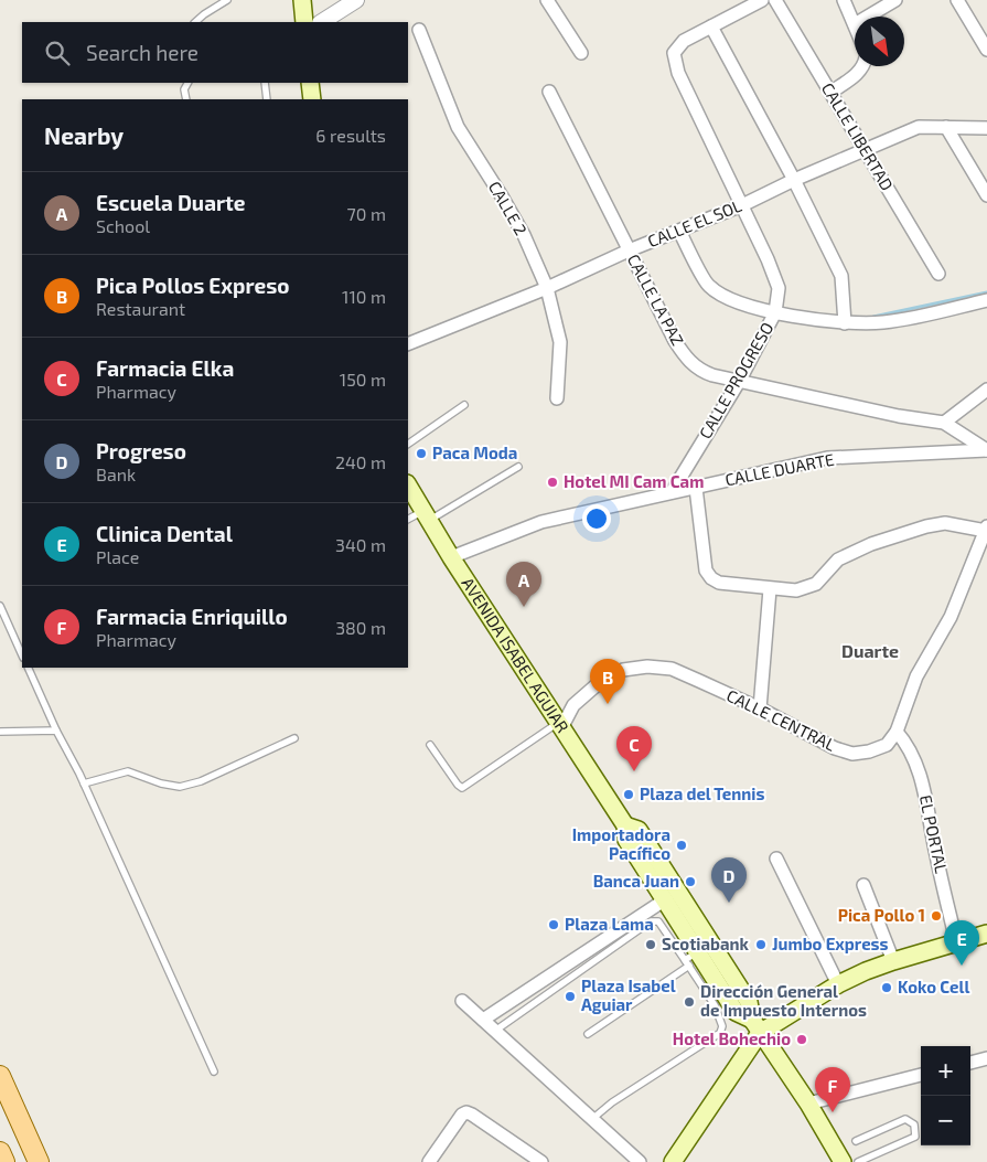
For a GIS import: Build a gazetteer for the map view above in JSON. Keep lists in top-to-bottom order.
{
  "streets": {
    "main road": ["AVENIDA ISABEL AGUIAR"],
    "street": [
      "CALLE LIBERTAD",
      "CALLE 2",
      "CALLE EL SOL",
      "CALLE LA PAZ",
      "CALLE PROGRESO",
      "CALLE DUARTE",
      "CALLE CENTRAL",
      "EL PORTAL"
    ]
  },
  "crossings": [
    ["CALLE LIBERTAD", "CALLE EL SOL"],
    ["CALLE 2", "CALLE EL SOL"],
    ["CALLE EL SOL", "CALLE LA PAZ"],
    ["CALLE EL SOL", "CALLE PROGRESO"],
    ["CALLE LA PAZ", "CALLE PROGRESO"],
    ["CALLE PROGRESO", "CALLE DUARTE"],
    ["CALLE DUARTE", "AVENIDA ISABEL AGUIAR"],
    ["AVENIDA ISABEL AGUIAR", "CALLE CENTRAL"],
    ["CALLE CENTRAL", "EL PORTAL"]
  ],
  "districts": ["Duarte"],
  "places": [
    "Paca Moda",
    "Hotel MI Cam Cam",
    "Plaza del Tennis",
    "Importadora Pacífico",
    "Banca Juan",
    "Pica Pollo 1",
    "Plaza Lama",
    "Scotiabank",
    "Jumbo Express",
    "Koko Cell",
    "Plaza Isabel Aguiar",
    "Dirección General de Impuesto Internos",
    "Hotel Bohechio"
  ],
  "north": "bottom right",
  "page": {
    "search": "Search here",
    "heading": ["Nearby", "6 results"],
    "list": [
      {
        "mark": "A",
        "name": "Escuela Duarte",
        "note": "School",
        "value": "70 m"
      },
      {
        "mark": "B",
        "name": "Pica Pollos Expreso",
        "note": "Restaurant",
        "value": "110 m"
      },
      {
        "mark": "C",
        "name": "Farmacia Elka",
        "note": "Pharmacy",
        "value": "150 m"
      },
      {
        "mark": "D",
        "name": "Progreso",
        "note": "Bank",
        "value": "240 m"
      },
      {
        "mark": "E",
        "name": "Clinica Dental",
        "note": "Place",
        "value": "340 m"
      },
      {
        "mark": "F",
        "name": "Farmacia Enriquillo",
        "note": "Pharmacy",
        "value": "380 m"
      }
    ],
    "pins": [
      "A",
      "B",
      "C",
      "D",
      "E",
      "F"
    ],
    "map_buttons": ["+", "−"]
  }
}
